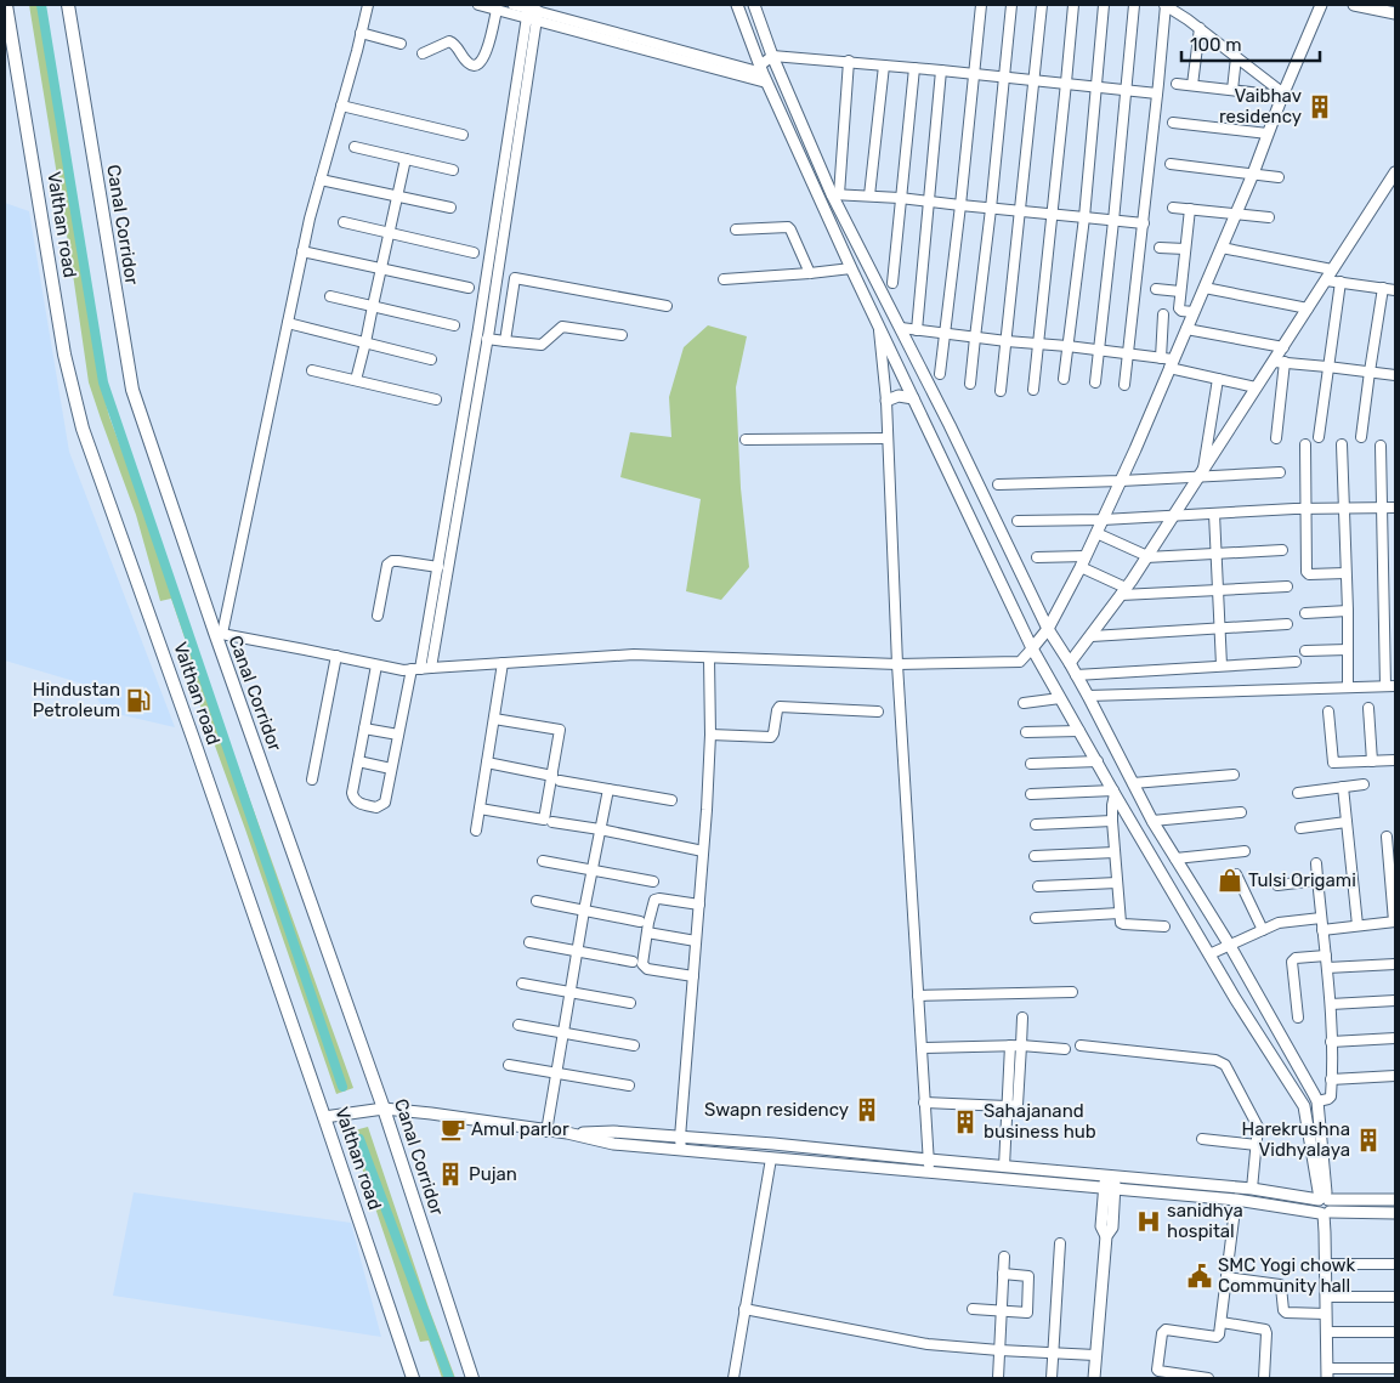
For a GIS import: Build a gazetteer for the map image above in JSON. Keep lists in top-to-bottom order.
{
  "streets": {
    "main road": ["Valthan road", "Canal Corridor"]
  },
  "places": {
    "building": [
      "Vaibhav residency",
      "Swapn residency",
      "Sahajanand business hub",
      "Harekrushna Vidhyalaya",
      "Pujan"
    ],
    "fuel station": ["Hindustan Petroleum"],
    "shop": ["Tulsi Origami"],
    "cafe": ["Amul parlor"],
    "hospital": ["sanidhya hospital"],
    "public building": ["SMC Yogi chowk Community hall"]
  },
  "scale_bar": "100 m"
}
